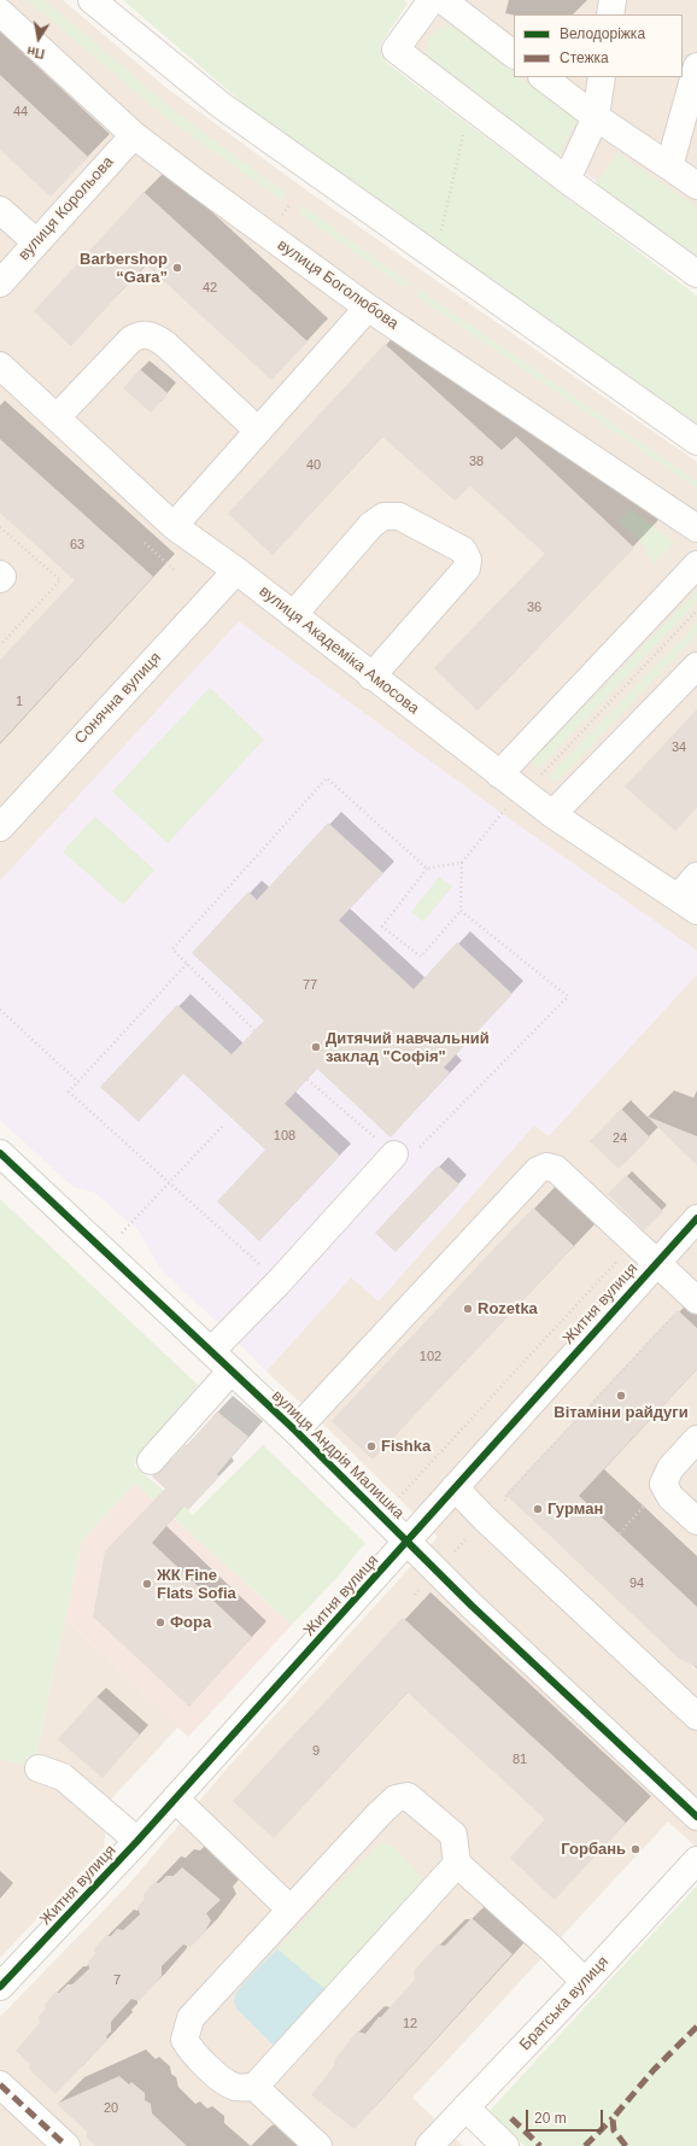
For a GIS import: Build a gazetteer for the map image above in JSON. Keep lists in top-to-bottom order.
{
  "streets": {
    "street": [
      "вулиця Корольова",
      "вулиця Боголюбова",
      "вулиця Академіка Амосова",
      "Сонячна вулиця",
      "Житня вулиця",
      "вулиця Андрія Малишка",
      "Братська вулиця"
    ]
  },
  "crossings": [
    ["вулиця Корольова", "вулиця Боголюбова"],
    ["вулиця Академіка Амосова", "Сонячна вулиця"],
    ["Житня вулиця", "вулиця Андрія Малишка"]
  ],
  "places": [
    "Barbershop “Gara”",
    "Дитячий навчальний заклад \"Софія\"",
    "Rozetka",
    "Вітаміни райдуги",
    "Fishka",
    "Гурман",
    "ЖК Fine Flats Sofia",
    "Фора",
    "Горбань"
  ],
  "house_numbers": [
    "44",
    "42",
    "38",
    "40",
    "63",
    "36",
    "1",
    "34",
    "77",
    "108",
    "24",
    "102",
    "94",
    "9",
    "81",
    "7",
    "12",
    "20"
  ],
  "legend": ["Велодоріжка", "Стежка"],
  "scale_bar": "20 m",
  "north": "bottom"
}
